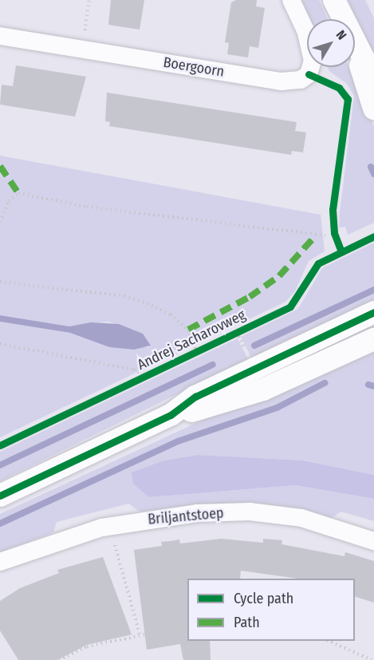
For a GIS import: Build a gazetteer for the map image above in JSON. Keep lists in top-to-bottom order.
{
  "streets": {
    "street": ["Boergoorn", "Briljantstoep"],
    "cycle path": ["Andrej Sacharovweg"]
  },
  "legend": ["Cycle path", "Path"],
  "north": "top right"
}
